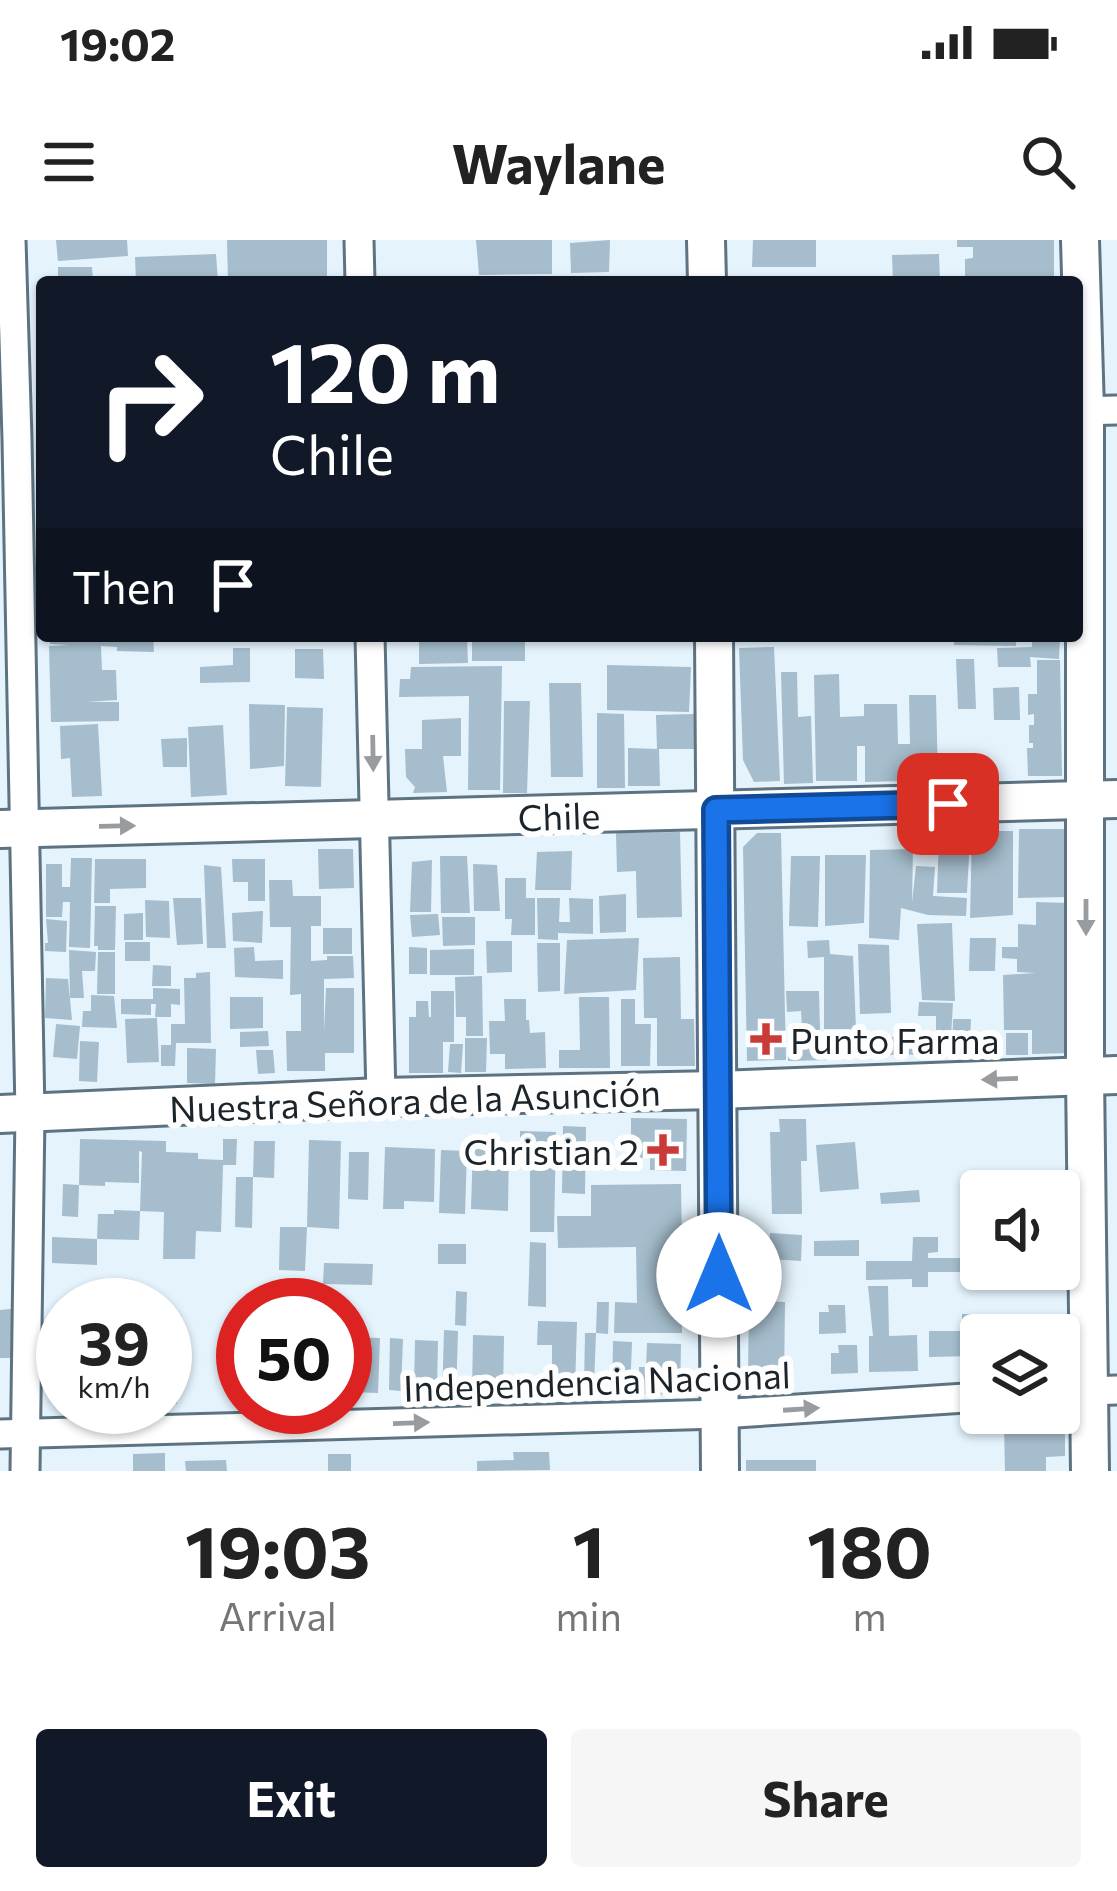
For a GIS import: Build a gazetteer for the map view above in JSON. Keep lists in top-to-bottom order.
{
  "streets": {
    "street": ["Chile", "Nuestra Señora de la Asunción", "Independencia Nacional"]
  },
  "one_way": ["Nuestra Señora de la Asunción", "Independencia Nacional"],
  "places": {
    "health": ["Punto Farma", "Christian 2"]
  },
  "page": {
    "status": "19:02",
    "header": "Waylane",
    "turn": ["120 m", "Chile"],
    "then": "Then",
    "speed": "39 km/h",
    "limit": "50",
    "eta": [
      "19:03",
      "Arrival",
      "1",
      "min",
      "180",
      "m"
    ],
    "buttons": ["Exit", "Share"]
  }
}
